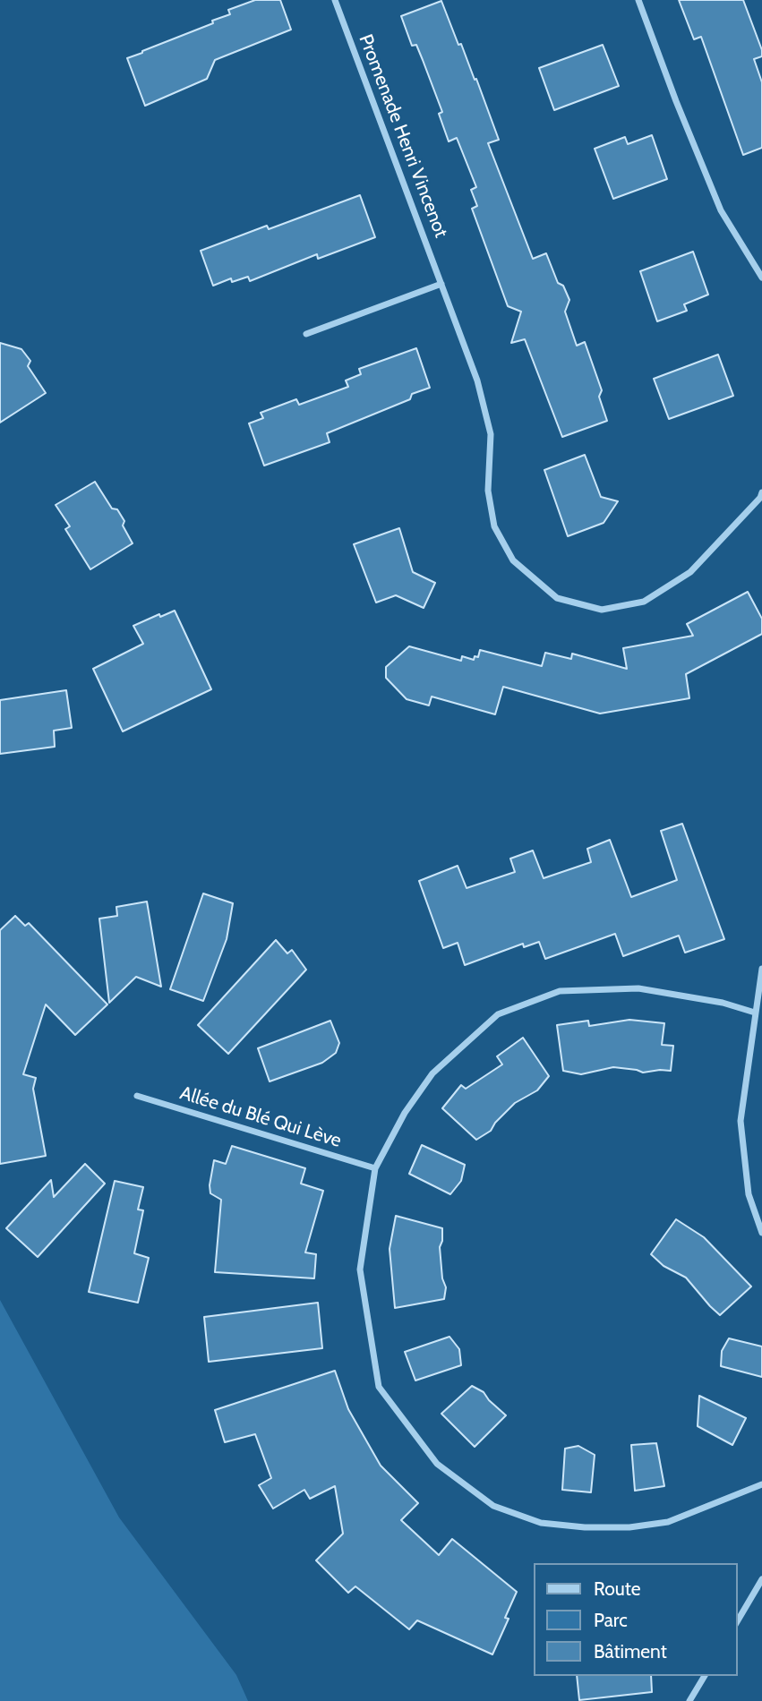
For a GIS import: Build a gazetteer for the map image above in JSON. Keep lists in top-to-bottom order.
{
  "streets": {
    "street": ["Promenade Henri Vincenot", "Allée du Blé Qui Lève"]
  },
  "legend": ["Route", "Parc", "Bâtiment"]
}
